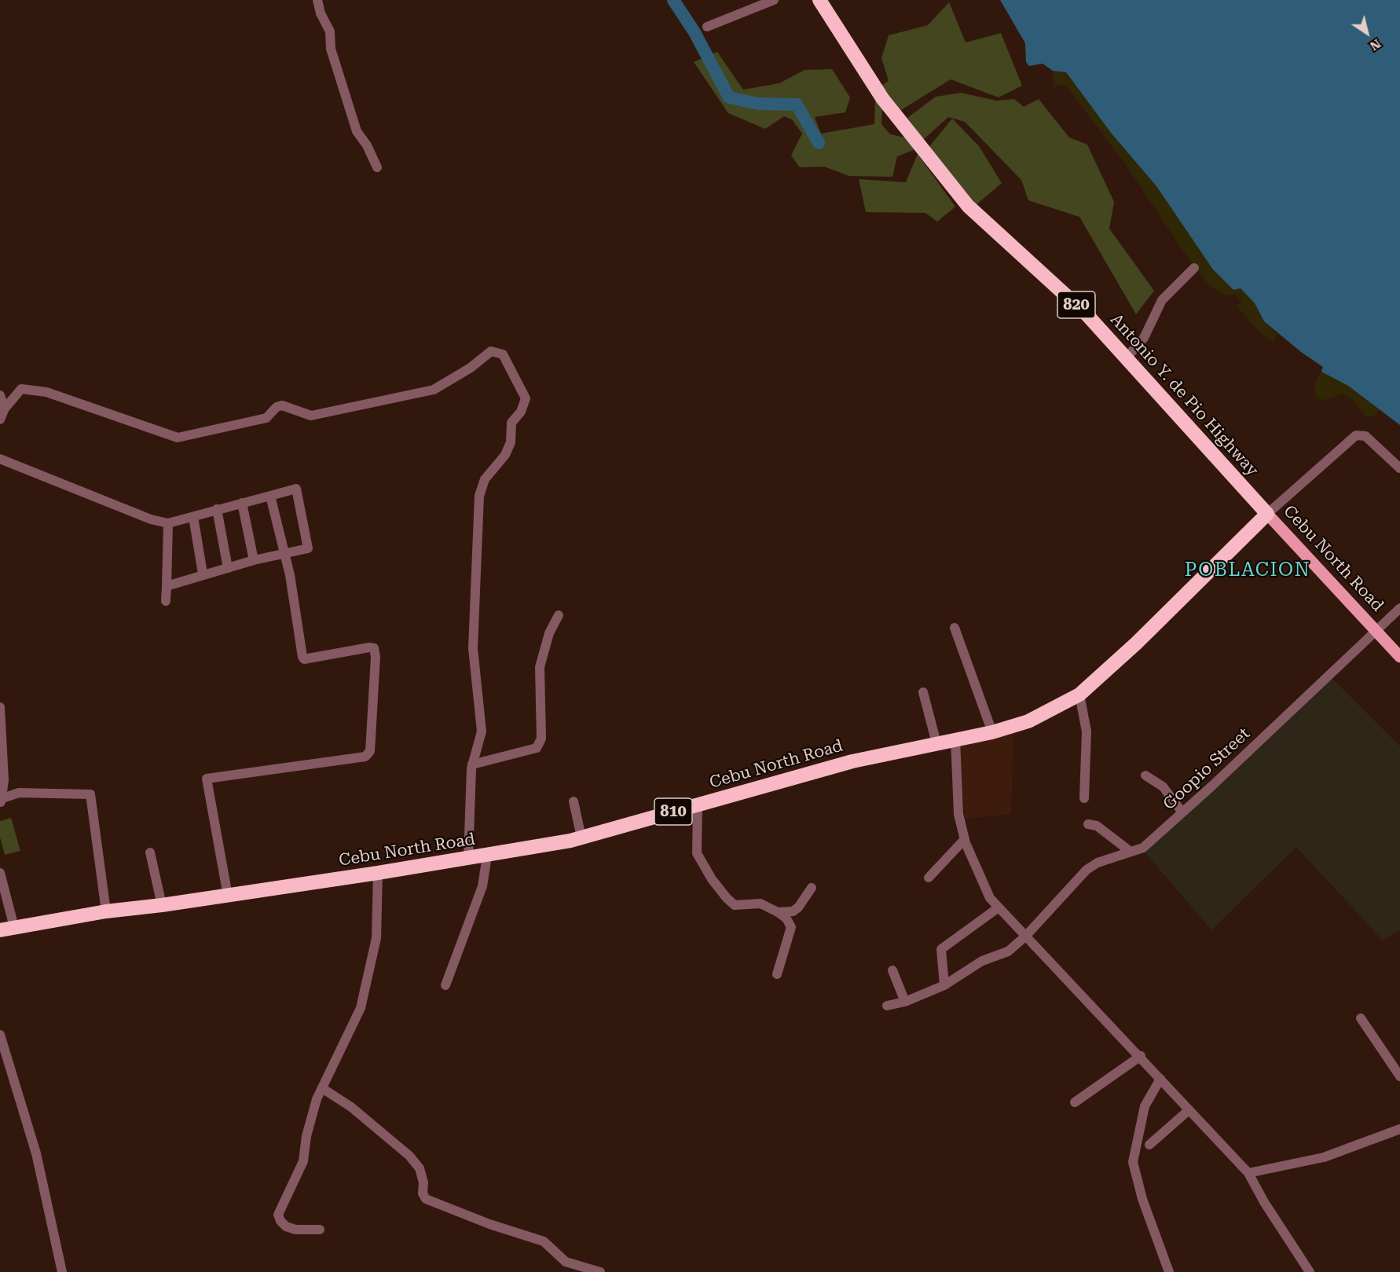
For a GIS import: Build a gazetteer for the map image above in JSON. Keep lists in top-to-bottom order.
{
  "streets": {
    "highway": [
      "820",
      "Antonio Y. de Pio Highway",
      "Cebu North Road",
      "810"
    ],
    "street": ["Goopio Street"]
  },
  "crossings": [
    ["Antonio Y. de Pio Highway", "Cebu North Road"],
    ["Cebu North Road", "Goopio Street"]
  ],
  "districts": ["POBLACION"],
  "north": "bottom right"
}
